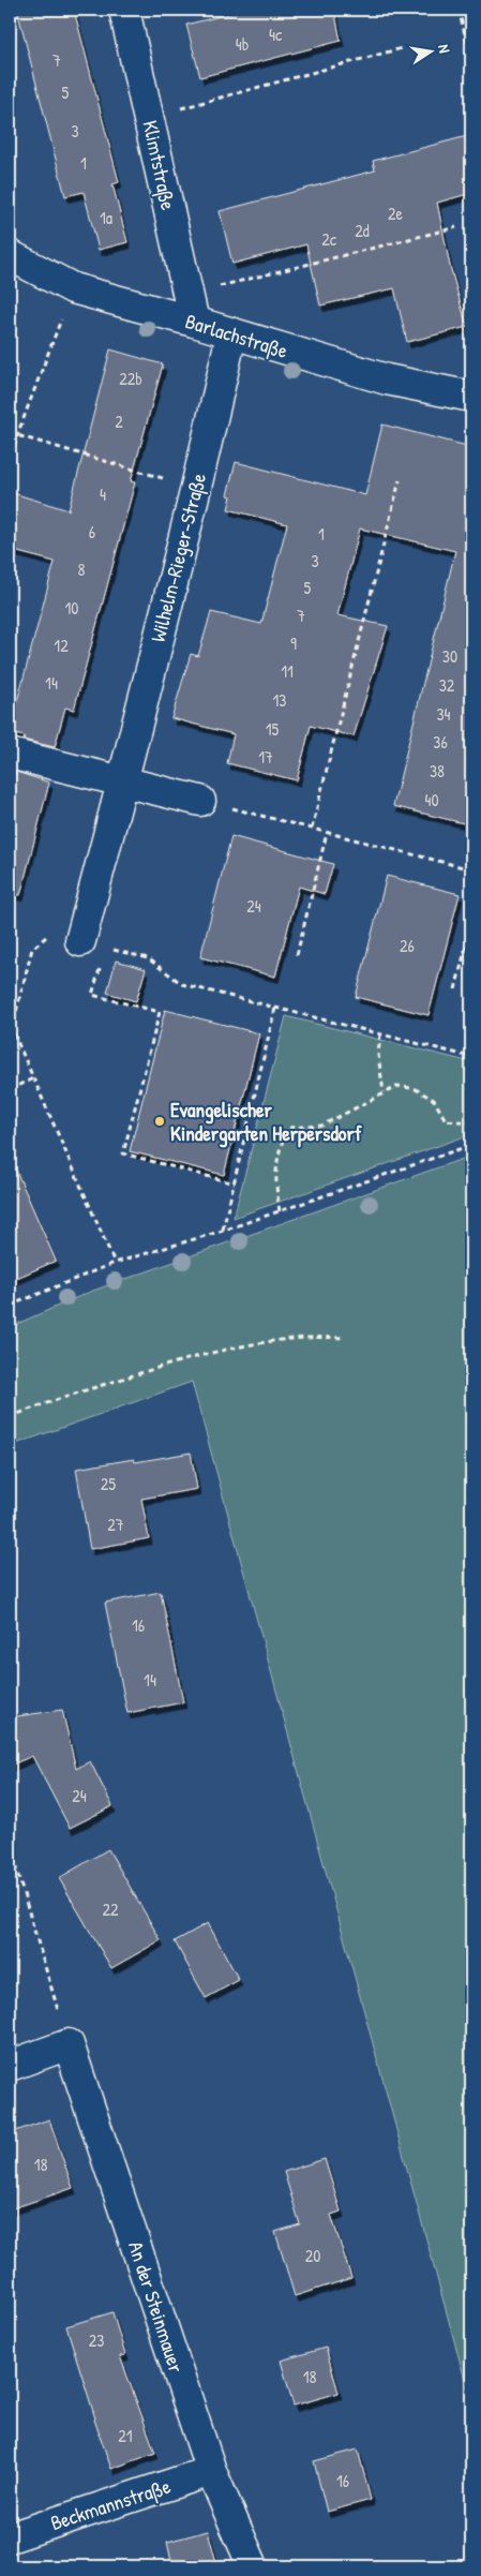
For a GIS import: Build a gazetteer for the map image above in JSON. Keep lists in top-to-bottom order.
{
  "streets": {
    "street": [
      "Klimtstraße",
      "Barlachstraße",
      "Wilhelm-Rieger-Straße",
      "An der Steinmauer",
      "Beckmannstraße"
    ]
  },
  "crossings": [
    ["Klimtstraße", "Barlachstraße"],
    ["Barlachstraße", "Wilhelm-Rieger-Straße"],
    ["An der Steinmauer", "Beckmannstraße"]
  ],
  "places": ["Evangelischer Kindergarten Herpersdorf"],
  "house_numbers": [
    "4c",
    "4b",
    "7",
    "5",
    "3",
    "1",
    "2e",
    "1a",
    "2d",
    "2c",
    "22b",
    "2",
    "4",
    "6",
    "1",
    "3",
    "8",
    "5",
    "10",
    "7",
    "9",
    "12",
    "30",
    "11",
    "14",
    "32",
    "13",
    "34",
    "15",
    "36",
    "17",
    "38",
    "40",
    "24",
    "26",
    "25",
    "27",
    "16",
    "14",
    "24",
    "22",
    "18",
    "20",
    "23",
    "18",
    "21",
    "16"
  ],
  "north": "right"
}
